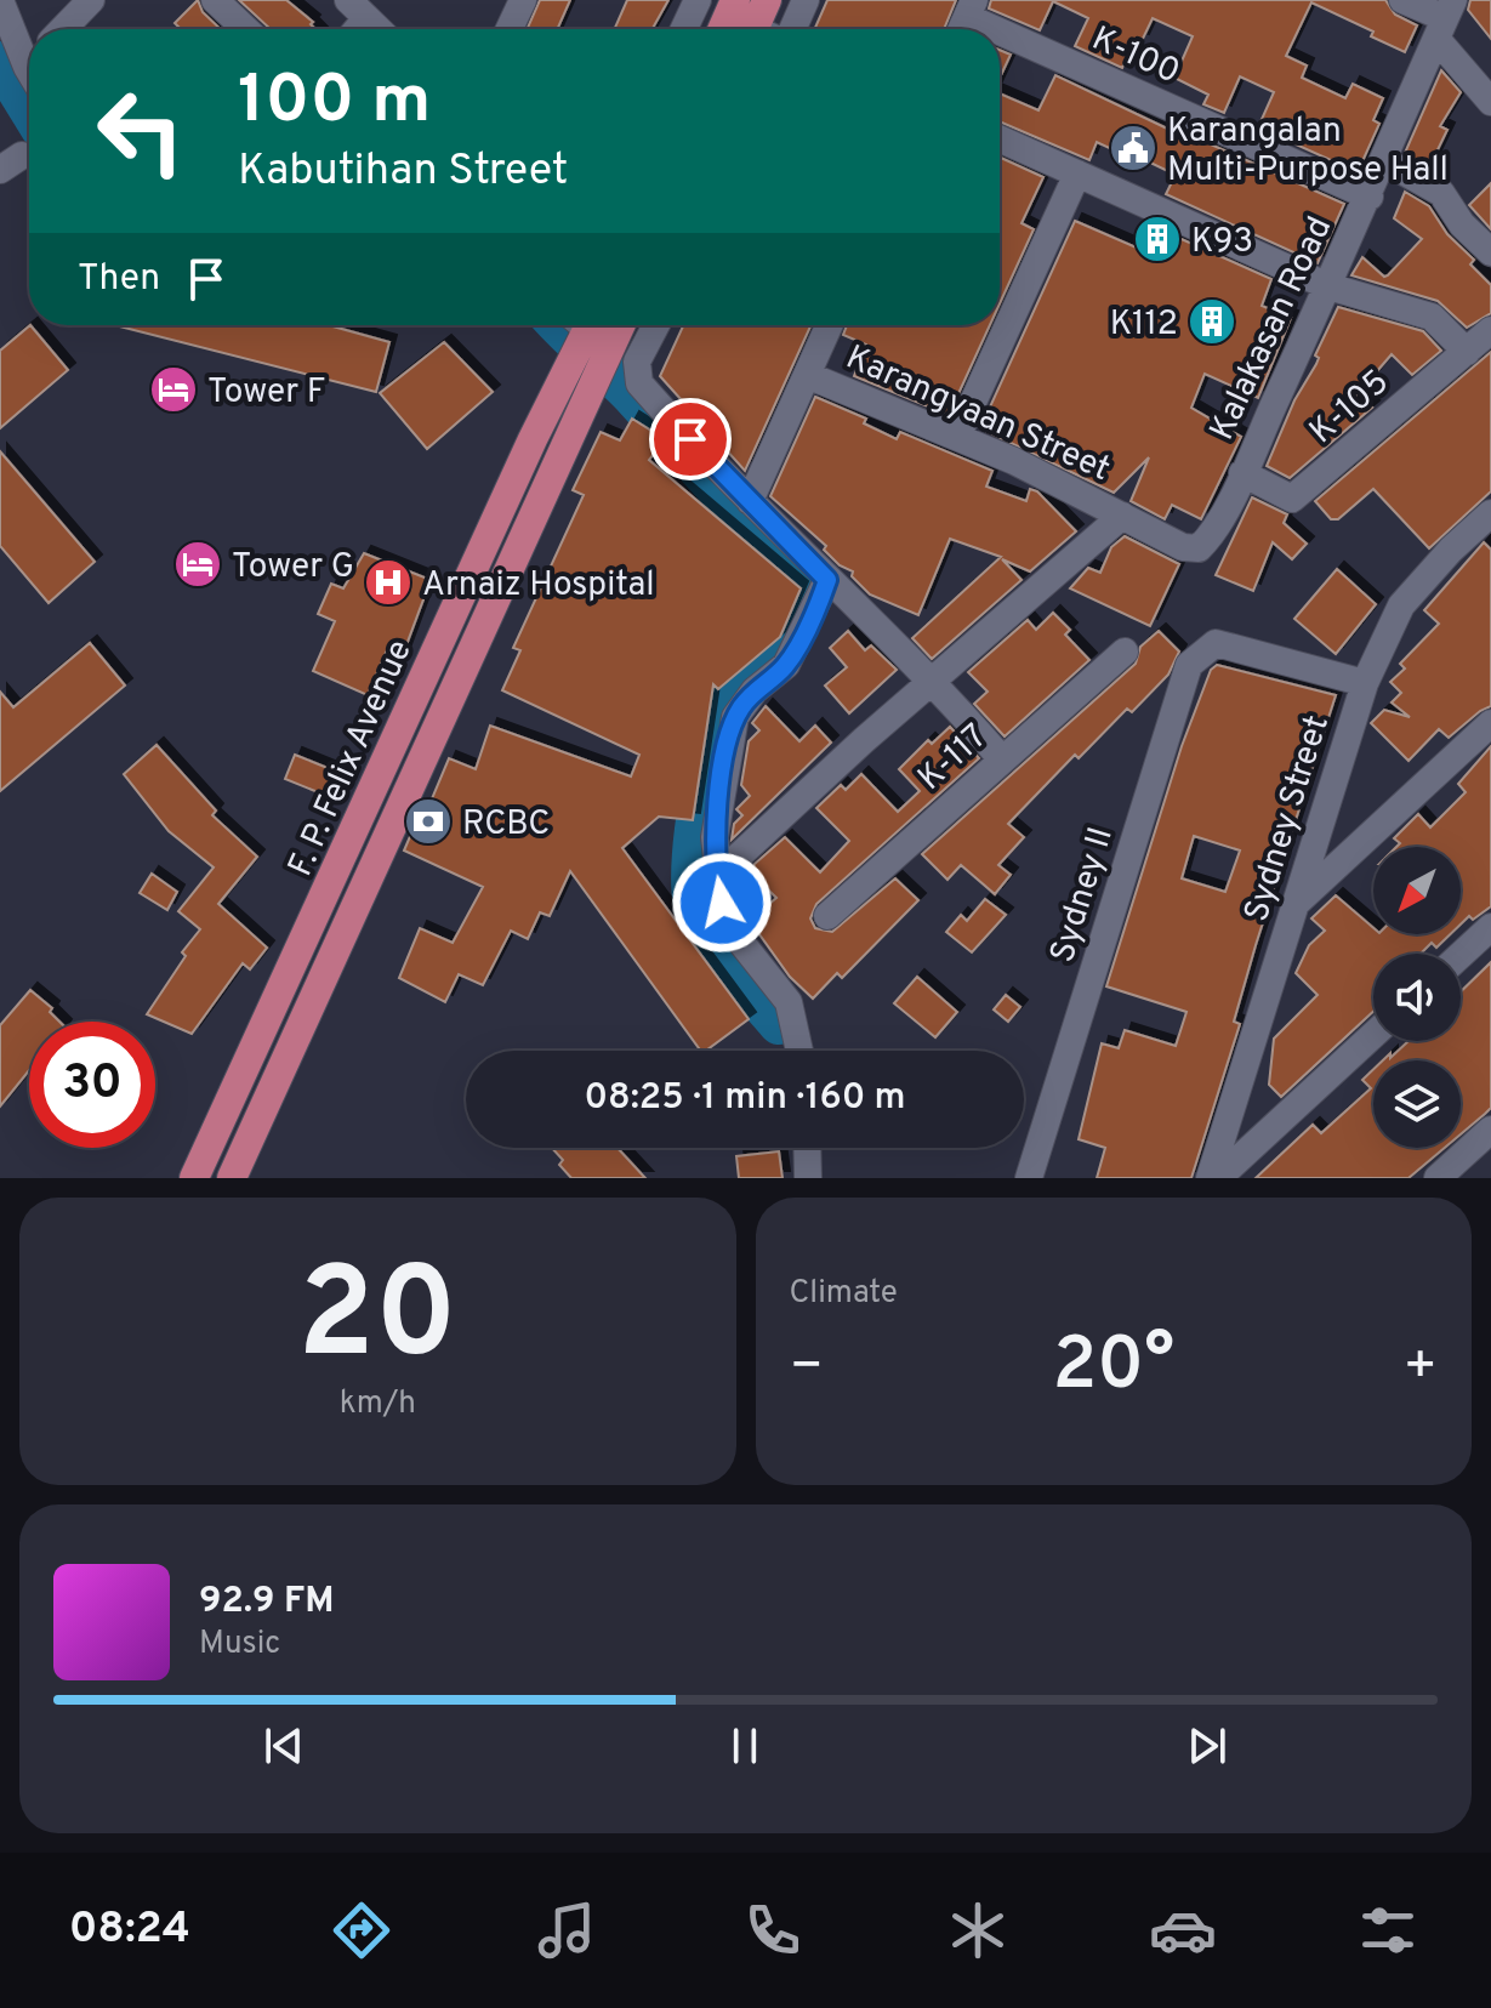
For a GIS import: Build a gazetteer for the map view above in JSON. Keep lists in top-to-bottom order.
{
  "streets": {
    "main road": ["F. P. Felix Avenue"],
    "street": [
      "K-100",
      "Kalakasan Road",
      "K-105",
      "Karangyaan Street",
      "K-117",
      "Sydney Street",
      "Sydney II"
    ]
  },
  "crossings": [
    ["K-100", "Kalakasan Road"],
    ["Kalakasan Road", "K-105"],
    ["Kalakasan Road", "Karangyaan Street"],
    ["Sydney Street", "Sydney II"]
  ],
  "places": {
    "public building": ["Karangalan Multi-Purpose Hall"],
    "building": ["K93", "K112"],
    "hotel": ["Tower F", "Tower G"],
    "hospital": ["Arnaiz Hospital"],
    "bank": ["RCBC"]
  },
  "north": "bottom left",
  "page": {
    "turn": ["100 m", "Kabutihan Street"],
    "then": "Then",
    "limit": "30",
    "trip": "08:25 · 1 min · 160 m",
    "tile": [
      ["20", "km/h"],
      "Climate"
    ],
    "heat": ["−", "20°", "+"],
    "song": ["92.9 FM", "Music"],
    "tabs": "08:24"
  }
}
